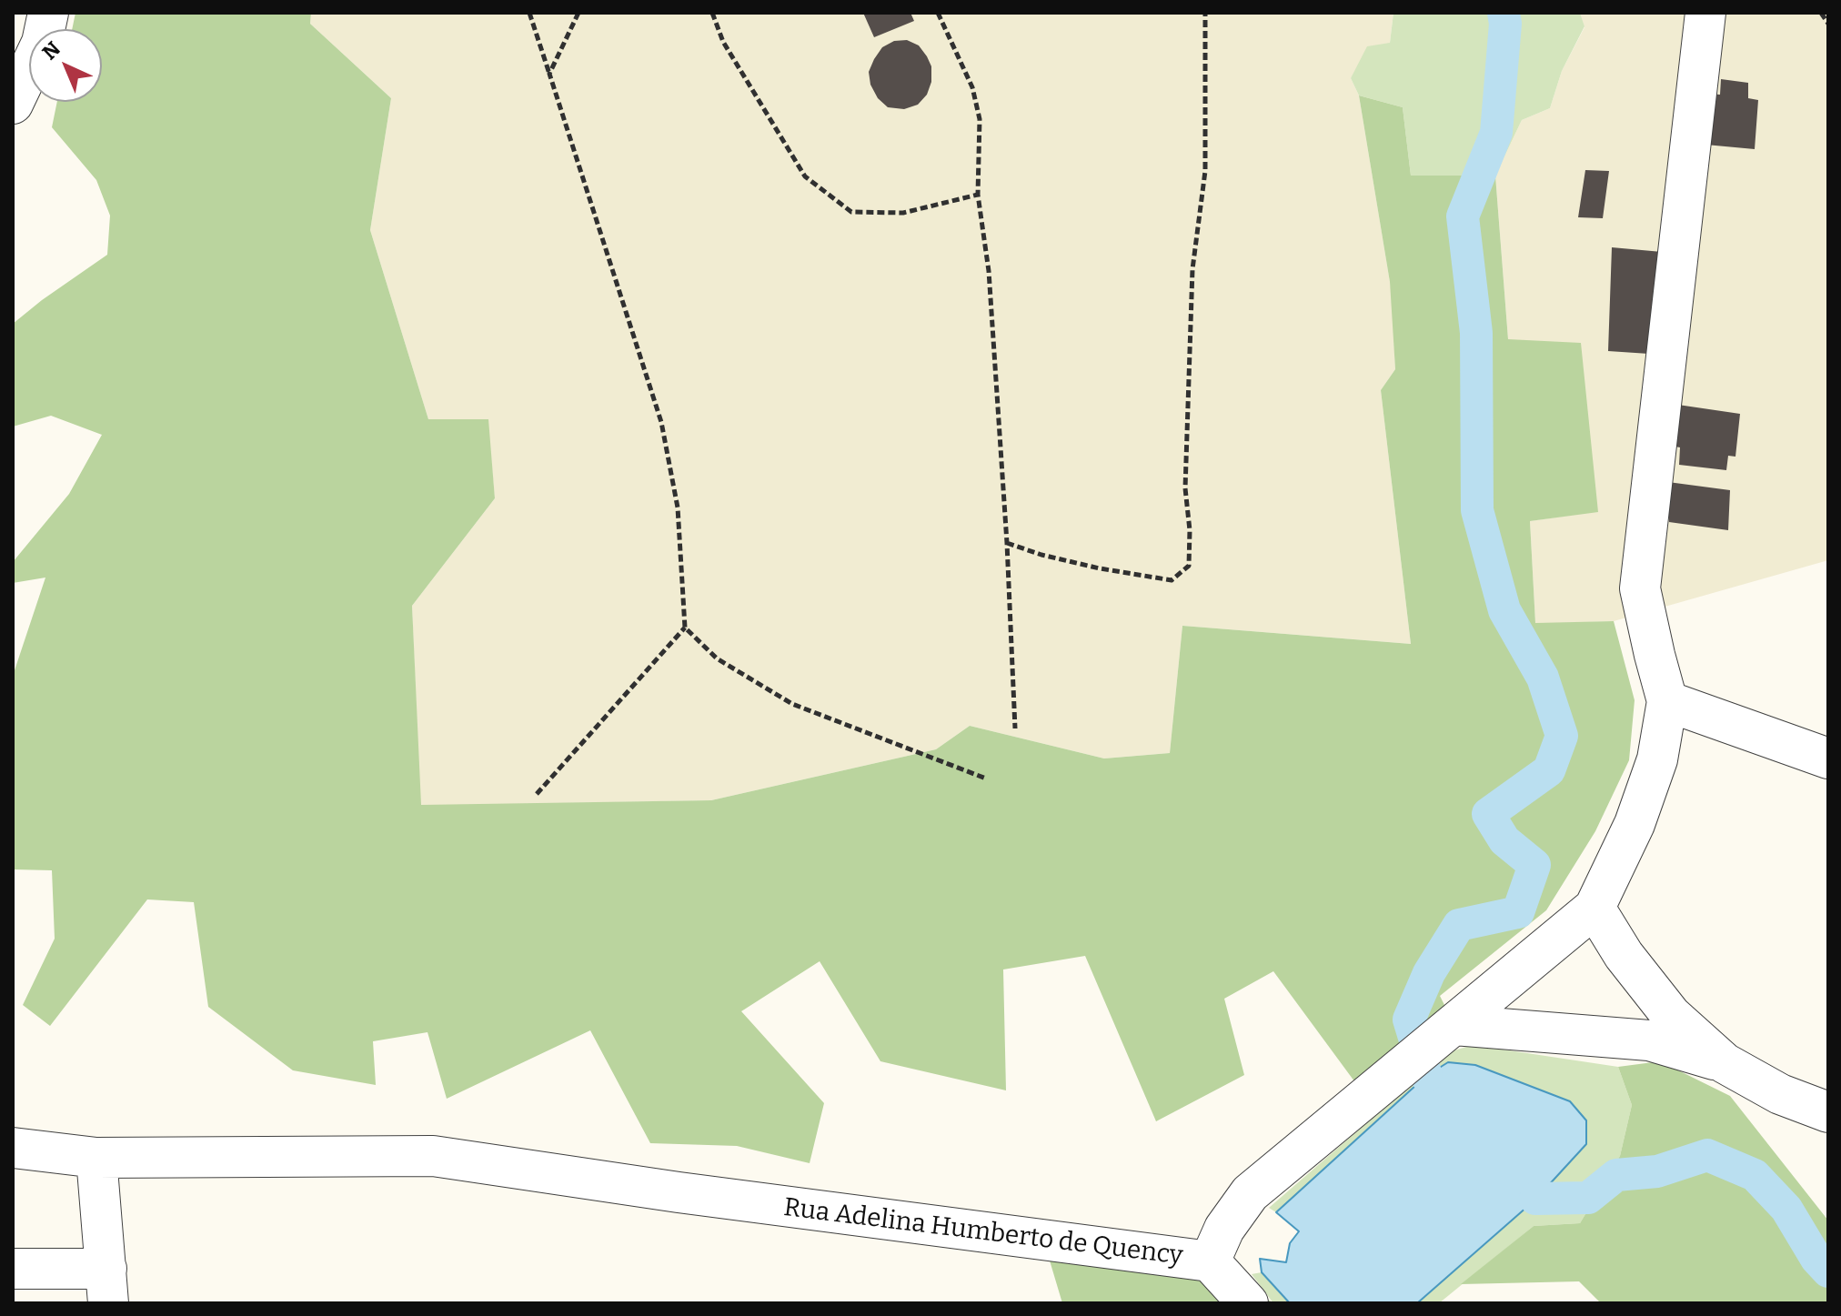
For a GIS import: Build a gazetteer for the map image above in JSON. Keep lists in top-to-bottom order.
{
  "streets": {
    "street": ["Rua Adelina Humberto de Quency"]
  },
  "north": "top left"
}
